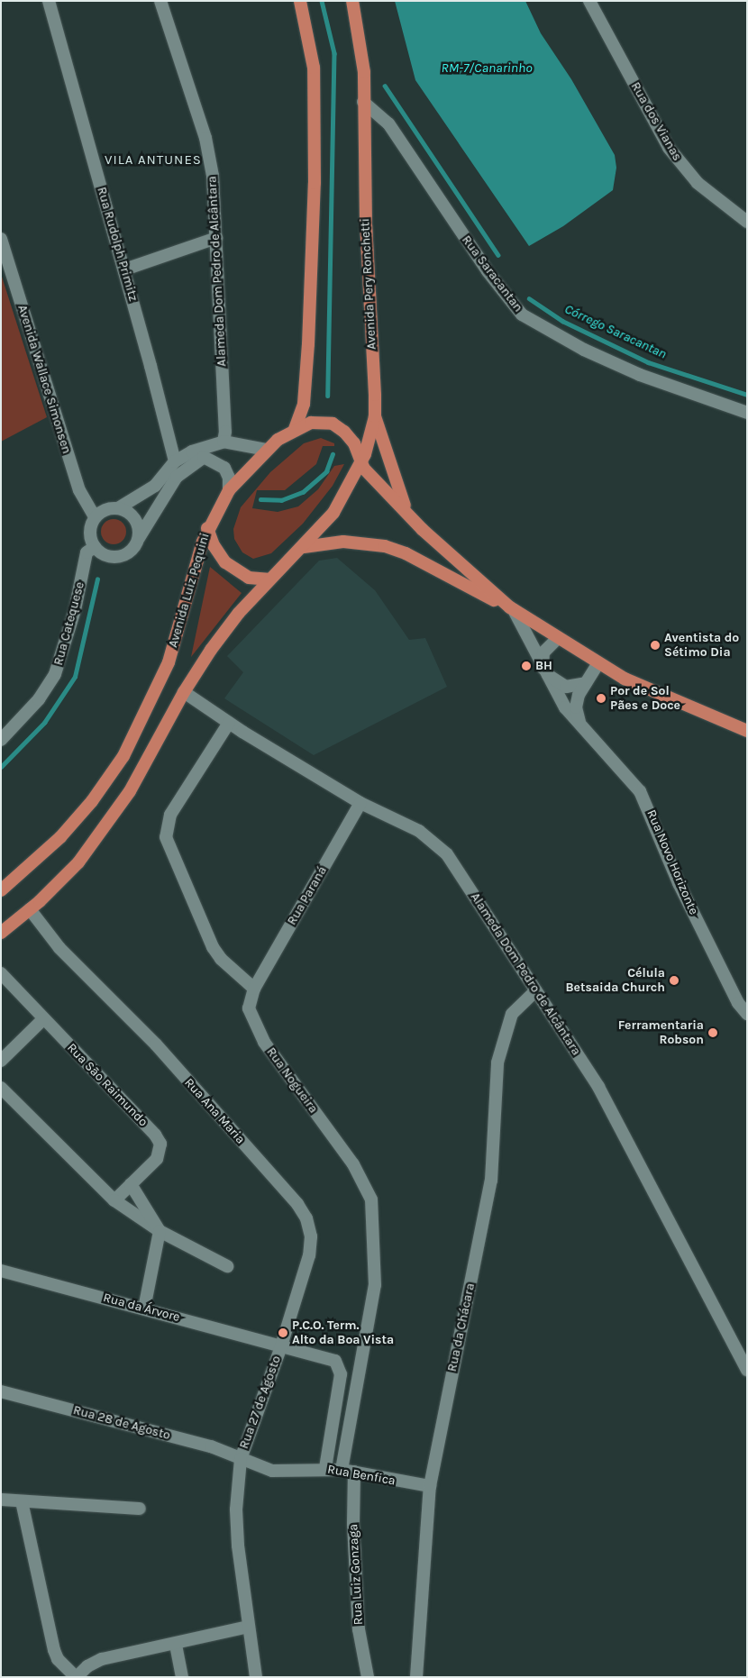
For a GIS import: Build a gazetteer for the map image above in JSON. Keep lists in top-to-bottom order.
{
  "streets": {
    "main road": ["Avenida Pery Ronchetti", "Avenida Luiz Pequini"],
    "street": [
      "Rua dos Vianas",
      "Rua Rudolph Primitz",
      "Alameda Dom Pedro de Alcântara",
      "Rua Saracantan",
      "Avenida Wallace Simonsen",
      "Rua Catequese",
      "Rua Novo Horizonte",
      "Rua Paraná",
      "Rua Nogueira",
      "Rua São Raimundo",
      "Rua Ana Maria",
      "Rua da Árvore",
      "Rua da Chácara",
      "Rua 27 de Agosto",
      "Rua 28 de Agosto",
      "Rua Benfica",
      "Rua Luiz Gonzaga"
    ]
  },
  "crossings": [
    ["Alameda Dom Pedro de Alcântara", "Rua Paraná"],
    ["Alameda Dom Pedro de Alcântara", "Rua da Chácara"],
    ["Rua Saracantan", "Avenida Pery Ronchetti"],
    ["Avenida Pery Ronchetti", "Avenida Luiz Pequini"],
    ["Avenida Wallace Simonsen", "Rua Catequese"],
    ["Avenida Luiz Pequini", "Rua Novo Horizonte"],
    ["Rua Paraná", "Rua Nogueira"],
    ["Rua Nogueira", "Rua Benfica"],
    ["Rua Ana Maria", "Rua da Árvore"],
    ["Rua Ana Maria", "Rua 27 de Agosto"],
    ["Rua da Árvore", "Rua 27 de Agosto"],
    ["Rua da Chácara", "Rua Benfica"],
    ["Rua 27 de Agosto", "Rua 28 de Agosto"],
    ["Rua 27 de Agosto", "Rua Benfica"],
    ["Rua 28 de Agosto", "Rua Benfica"],
    ["Rua Benfica", "Rua Luiz Gonzaga"]
  ],
  "districts": ["VILA ANTUNES"],
  "water": ["RM-7/Canarinho", "Córrego Saracantan"],
  "places": [
    "Aventista do Sétimo Dia",
    "BH",
    "Por de Sol Pães e Doce",
    "Célula Betsaida Church",
    "Ferramentaria Robson",
    "P.C.O. Term. Alto da Boa Vista"
  ]
}
